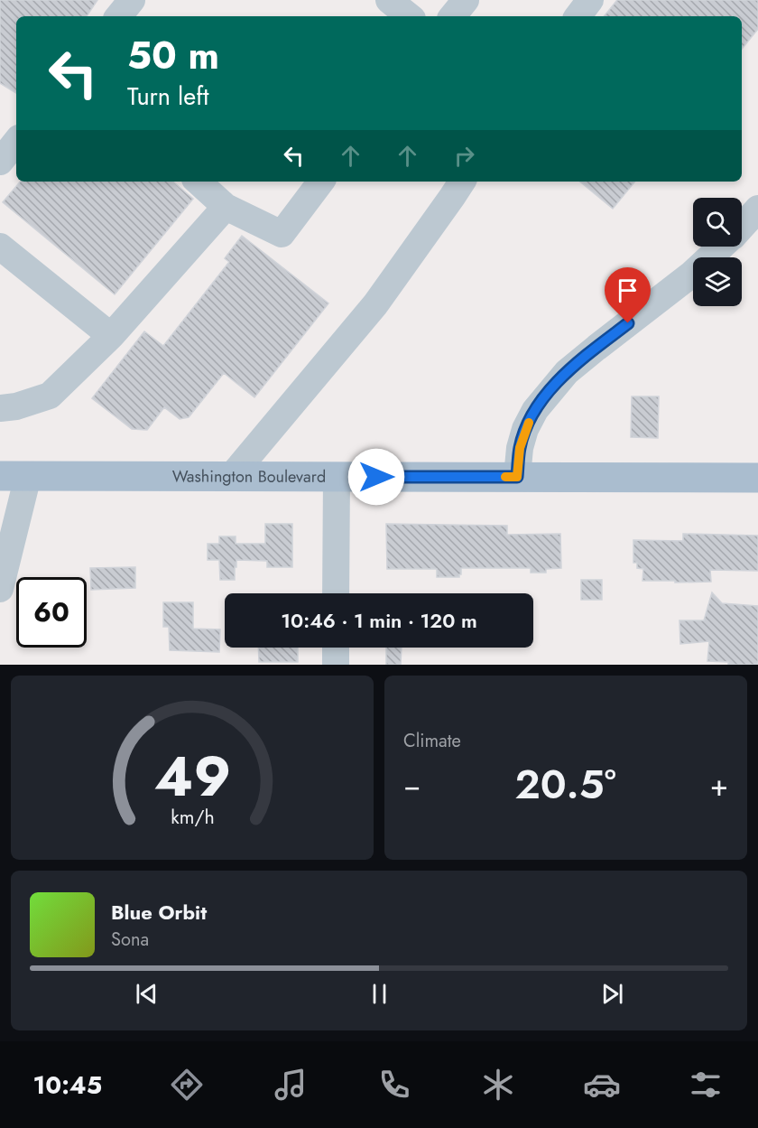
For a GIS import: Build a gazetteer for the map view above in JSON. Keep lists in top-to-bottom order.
{
  "streets": {
    "main road": ["Washington Boulevard"]
  },
  "page": {
    "turn": ["50 m", "Turn left"],
    "limit": "60",
    "trip": "10:46 · 1 min · 120 m",
    "tile": "Climate",
    "heat": ["−", "20.5°", "+"],
    "song": ["Blue Orbit", "Sona"],
    "tabs": "10:45",
    "gauge": ["49", "km/h"]
  }
}
